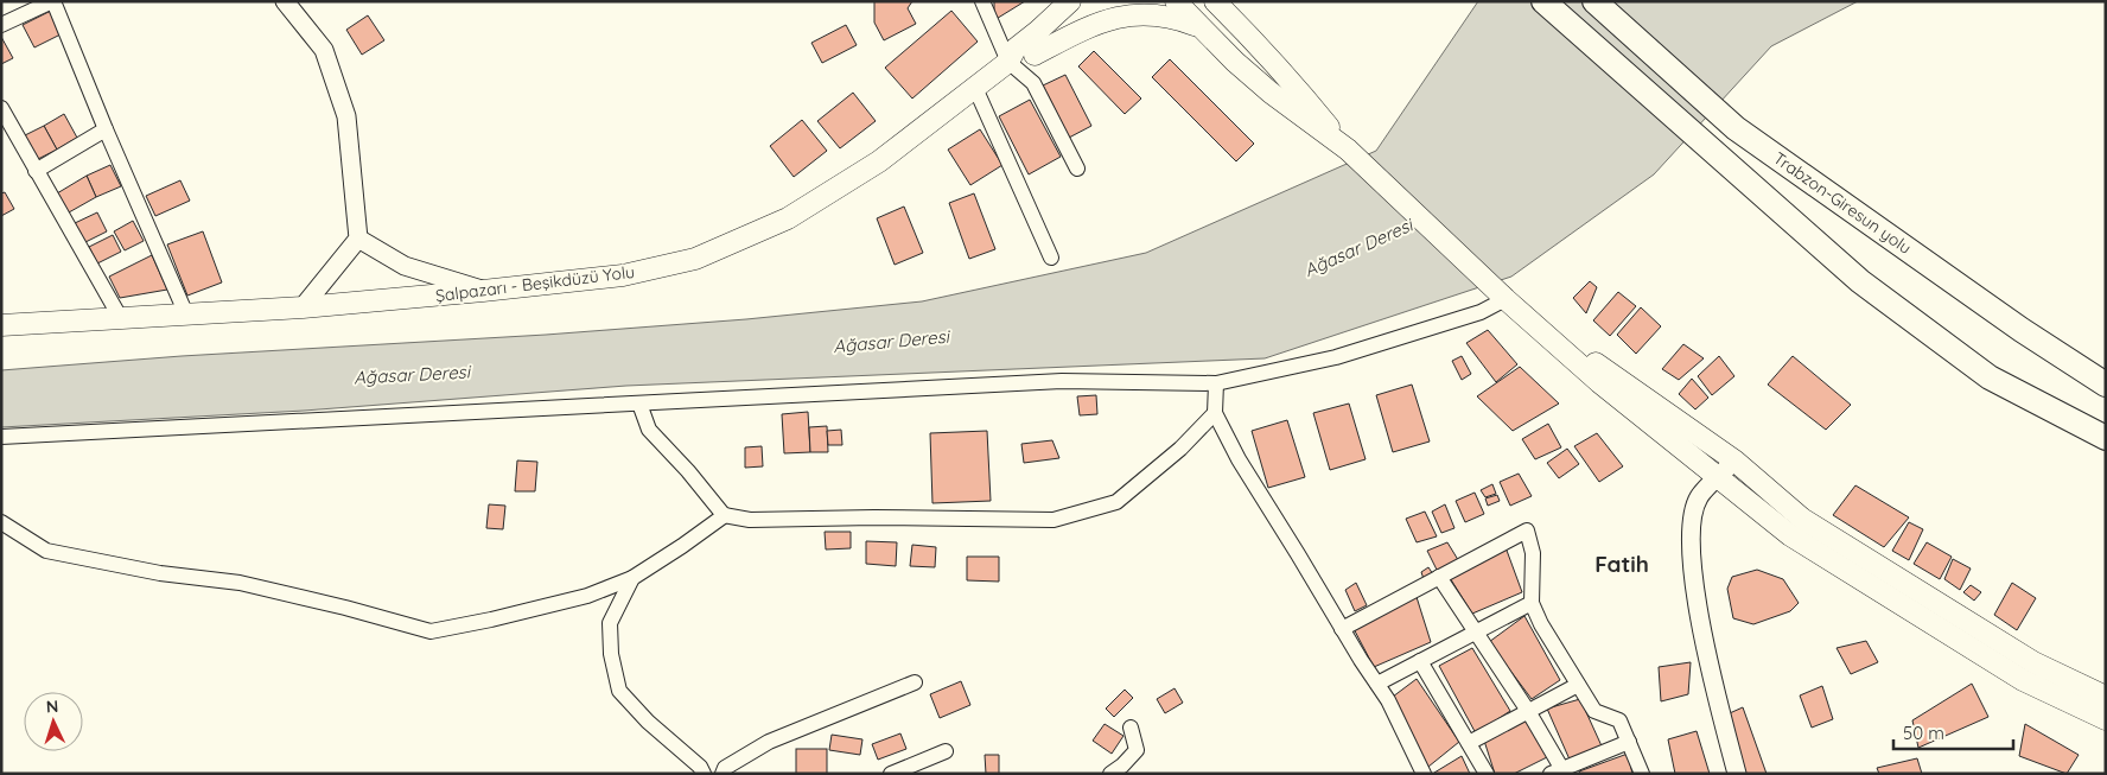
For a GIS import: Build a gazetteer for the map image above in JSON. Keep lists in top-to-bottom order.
{
  "streets": {
    "highway": ["Trabzon-Giresun yolu"],
    "main road": ["Şalpazarı - Beşikdüzü Yolu"]
  },
  "districts": ["Fatih"],
  "water": ["Ağasar Deresi"],
  "scale_bar": "50 m",
  "north": "top"
}
